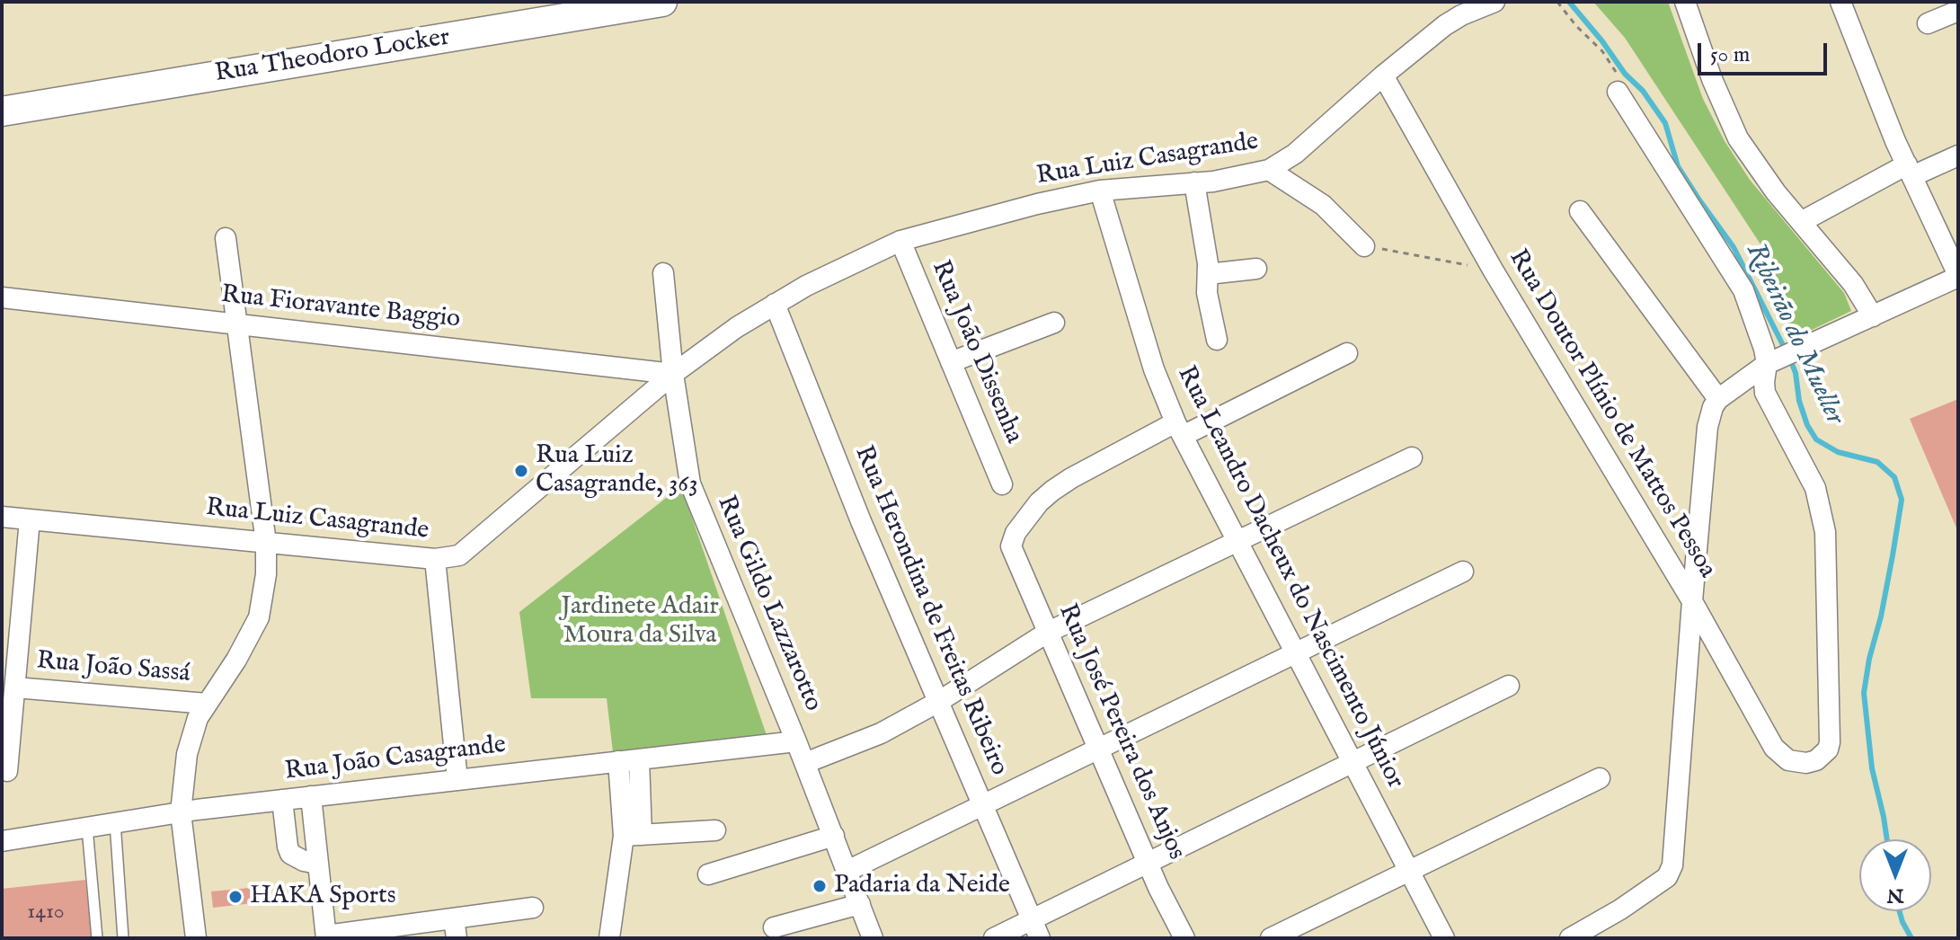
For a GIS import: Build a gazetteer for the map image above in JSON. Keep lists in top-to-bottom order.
{
  "streets": {
    "main road": ["Rua Theodoro Locker"],
    "street": [
      "Rua Luiz Casagrande",
      "Rua Fioravante Baggio",
      "Rua João Dissenha",
      "Rua Doutor Plínio de Mattos Pessoa",
      "Rua Leandro Dacheux do Nascimento Júnior",
      "Rua Gildo Lazzarotto",
      "Rua Herondina de Freitas Ribeiro",
      "Rua João Sassá",
      "Rua José Pereira dos Anjos",
      "Rua João Casagrande"
    ]
  },
  "crossings": [
    ["Rua Luiz Casagrande", "Rua Fioravante Baggio"],
    ["Rua Luiz Casagrande", "Rua João Dissenha"],
    ["Rua Luiz Casagrande", "Rua Doutor Plínio de Mattos Pessoa"],
    ["Rua Luiz Casagrande", "Rua Leandro Dacheux do Nascimento Júnior"],
    ["Rua Luiz Casagrande", "Rua Gildo Lazzarotto"],
    ["Rua Luiz Casagrande", "Rua Herondina de Freitas Ribeiro"],
    ["Rua Fioravante Baggio", "Rua Gildo Lazzarotto"],
    ["Rua Leandro Dacheux do Nascimento Júnior", "Rua José Pereira dos Anjos"],
    ["Rua Gildo Lazzarotto", "Rua João Casagrande"]
  ],
  "water": ["Ribeirão do Mueller"],
  "parks": ["Jardinete Adair Moura da Silva"],
  "places": ["Rua Luiz Casagrande, 363", "Padaria da Neide", "HAKA Sports"],
  "house_numbers": ["1410"],
  "scale_bar": "50 m",
  "north": "bottom"
}
